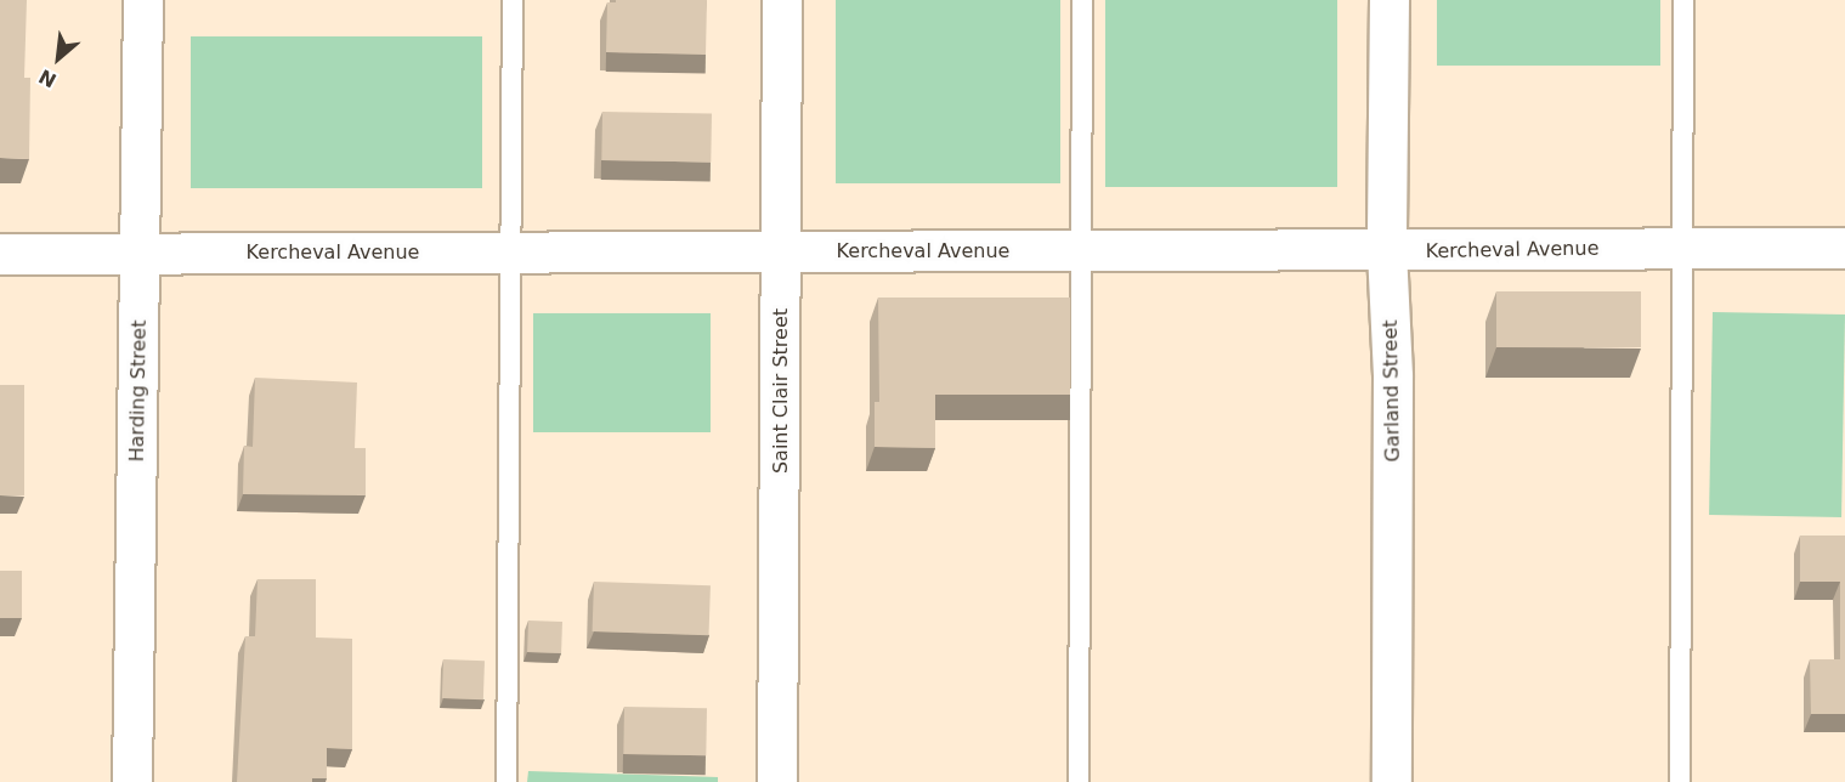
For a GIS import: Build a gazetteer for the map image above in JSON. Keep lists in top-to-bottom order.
{
  "streets": {
    "street": [
      "Kercheval Avenue",
      "Harding Street",
      "Saint Clair Street",
      "Garland Street"
    ]
  },
  "crossings": [
    ["Kercheval Avenue", "Harding Street"],
    ["Kercheval Avenue", "Saint Clair Street"],
    ["Kercheval Avenue", "Garland Street"]
  ],
  "north": "bottom left"
}
